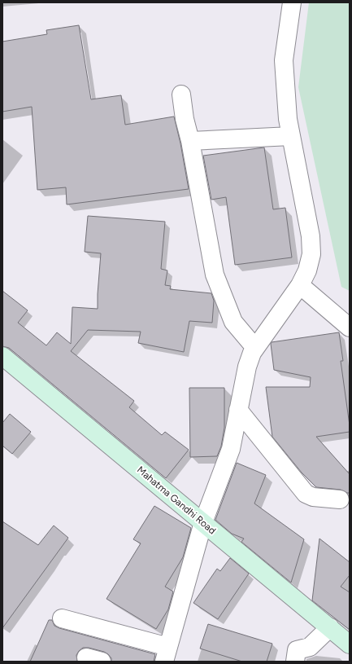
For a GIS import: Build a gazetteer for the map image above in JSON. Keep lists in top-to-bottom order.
{
  "streets": {
    "main road": ["Mahatma Gandhi Road"]
  }
}
